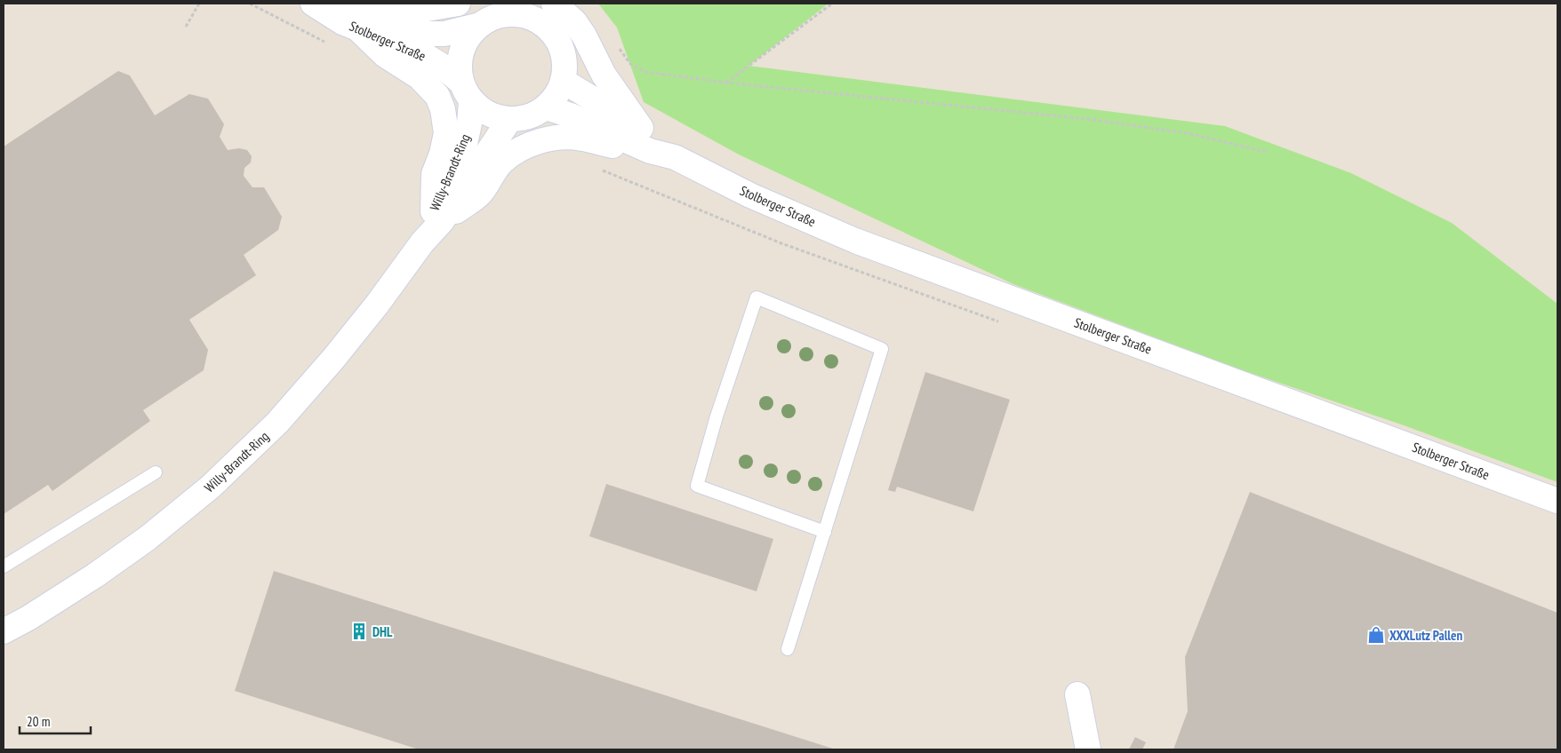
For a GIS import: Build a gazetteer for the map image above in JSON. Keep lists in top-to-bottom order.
{
  "streets": {
    "main road": ["Stolberger Straße", "Willy-Brandt-Ring"]
  },
  "crossings": [
    ["Stolberger Straße", "Willy-Brandt-Ring"]
  ],
  "places": {
    "building": ["DHL"],
    "shop": ["XXXLutz Pallen"]
  },
  "scale_bar": "20 m"
}
